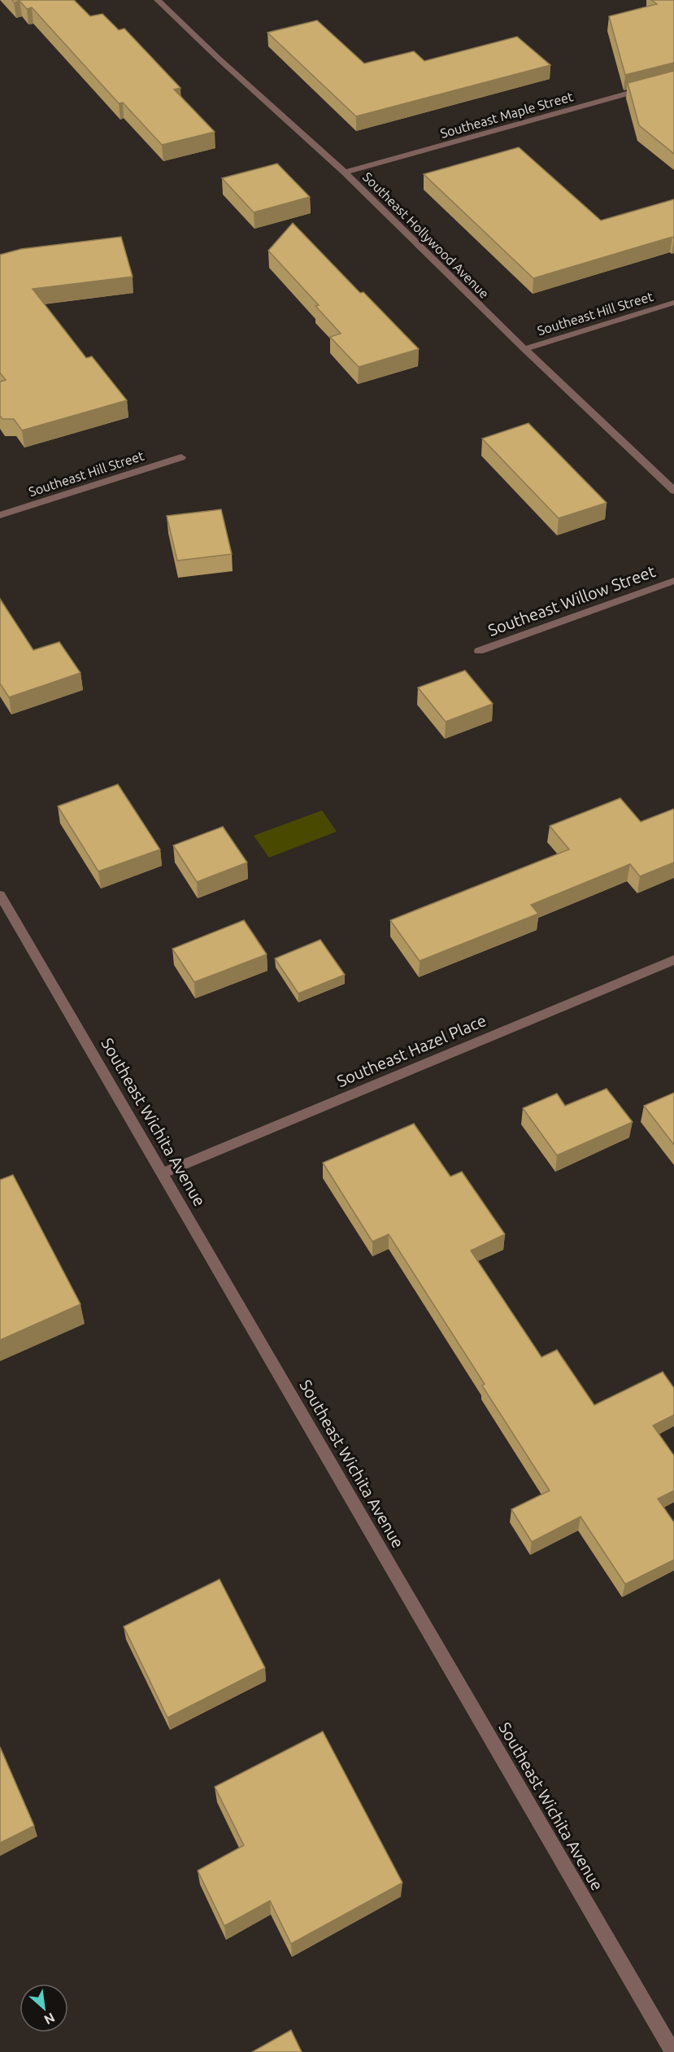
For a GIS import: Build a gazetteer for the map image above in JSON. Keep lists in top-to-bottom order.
{
  "streets": {
    "street": [
      "Southeast Maple Street",
      "Southeast Hollywood Avenue",
      "Southeast Hill Street",
      "Southeast Willow Street",
      "Southeast Hazel Place",
      "Southeast Wichita Avenue"
    ]
  },
  "crossings": [
    ["Southeast Maple Street", "Southeast Hollywood Avenue"],
    ["Southeast Hollywood Avenue", "Southeast Hill Street"],
    ["Southeast Hazel Place", "Southeast Wichita Avenue"]
  ],
  "north": "bottom right"
}
